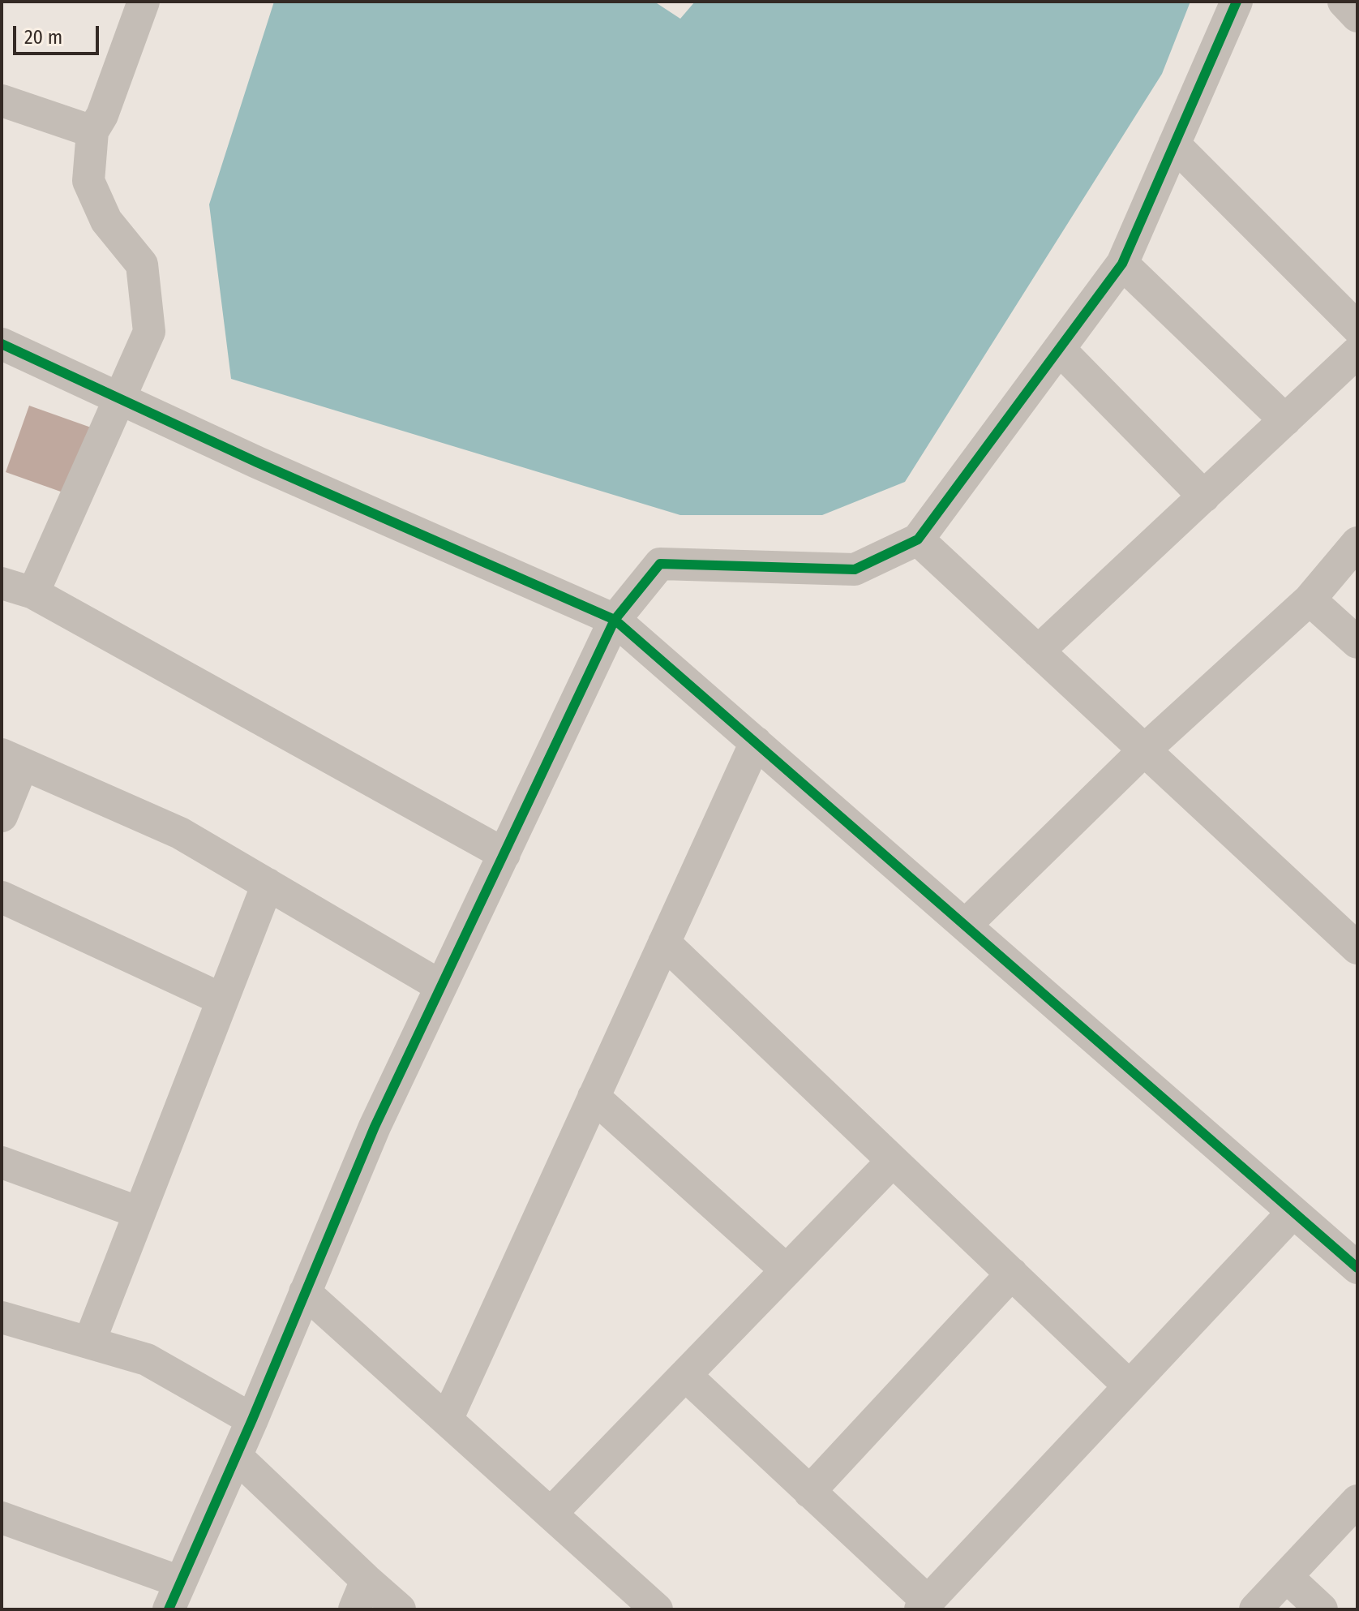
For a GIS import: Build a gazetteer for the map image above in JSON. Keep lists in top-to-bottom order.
{
  "scale_bar": "20 m"
}
